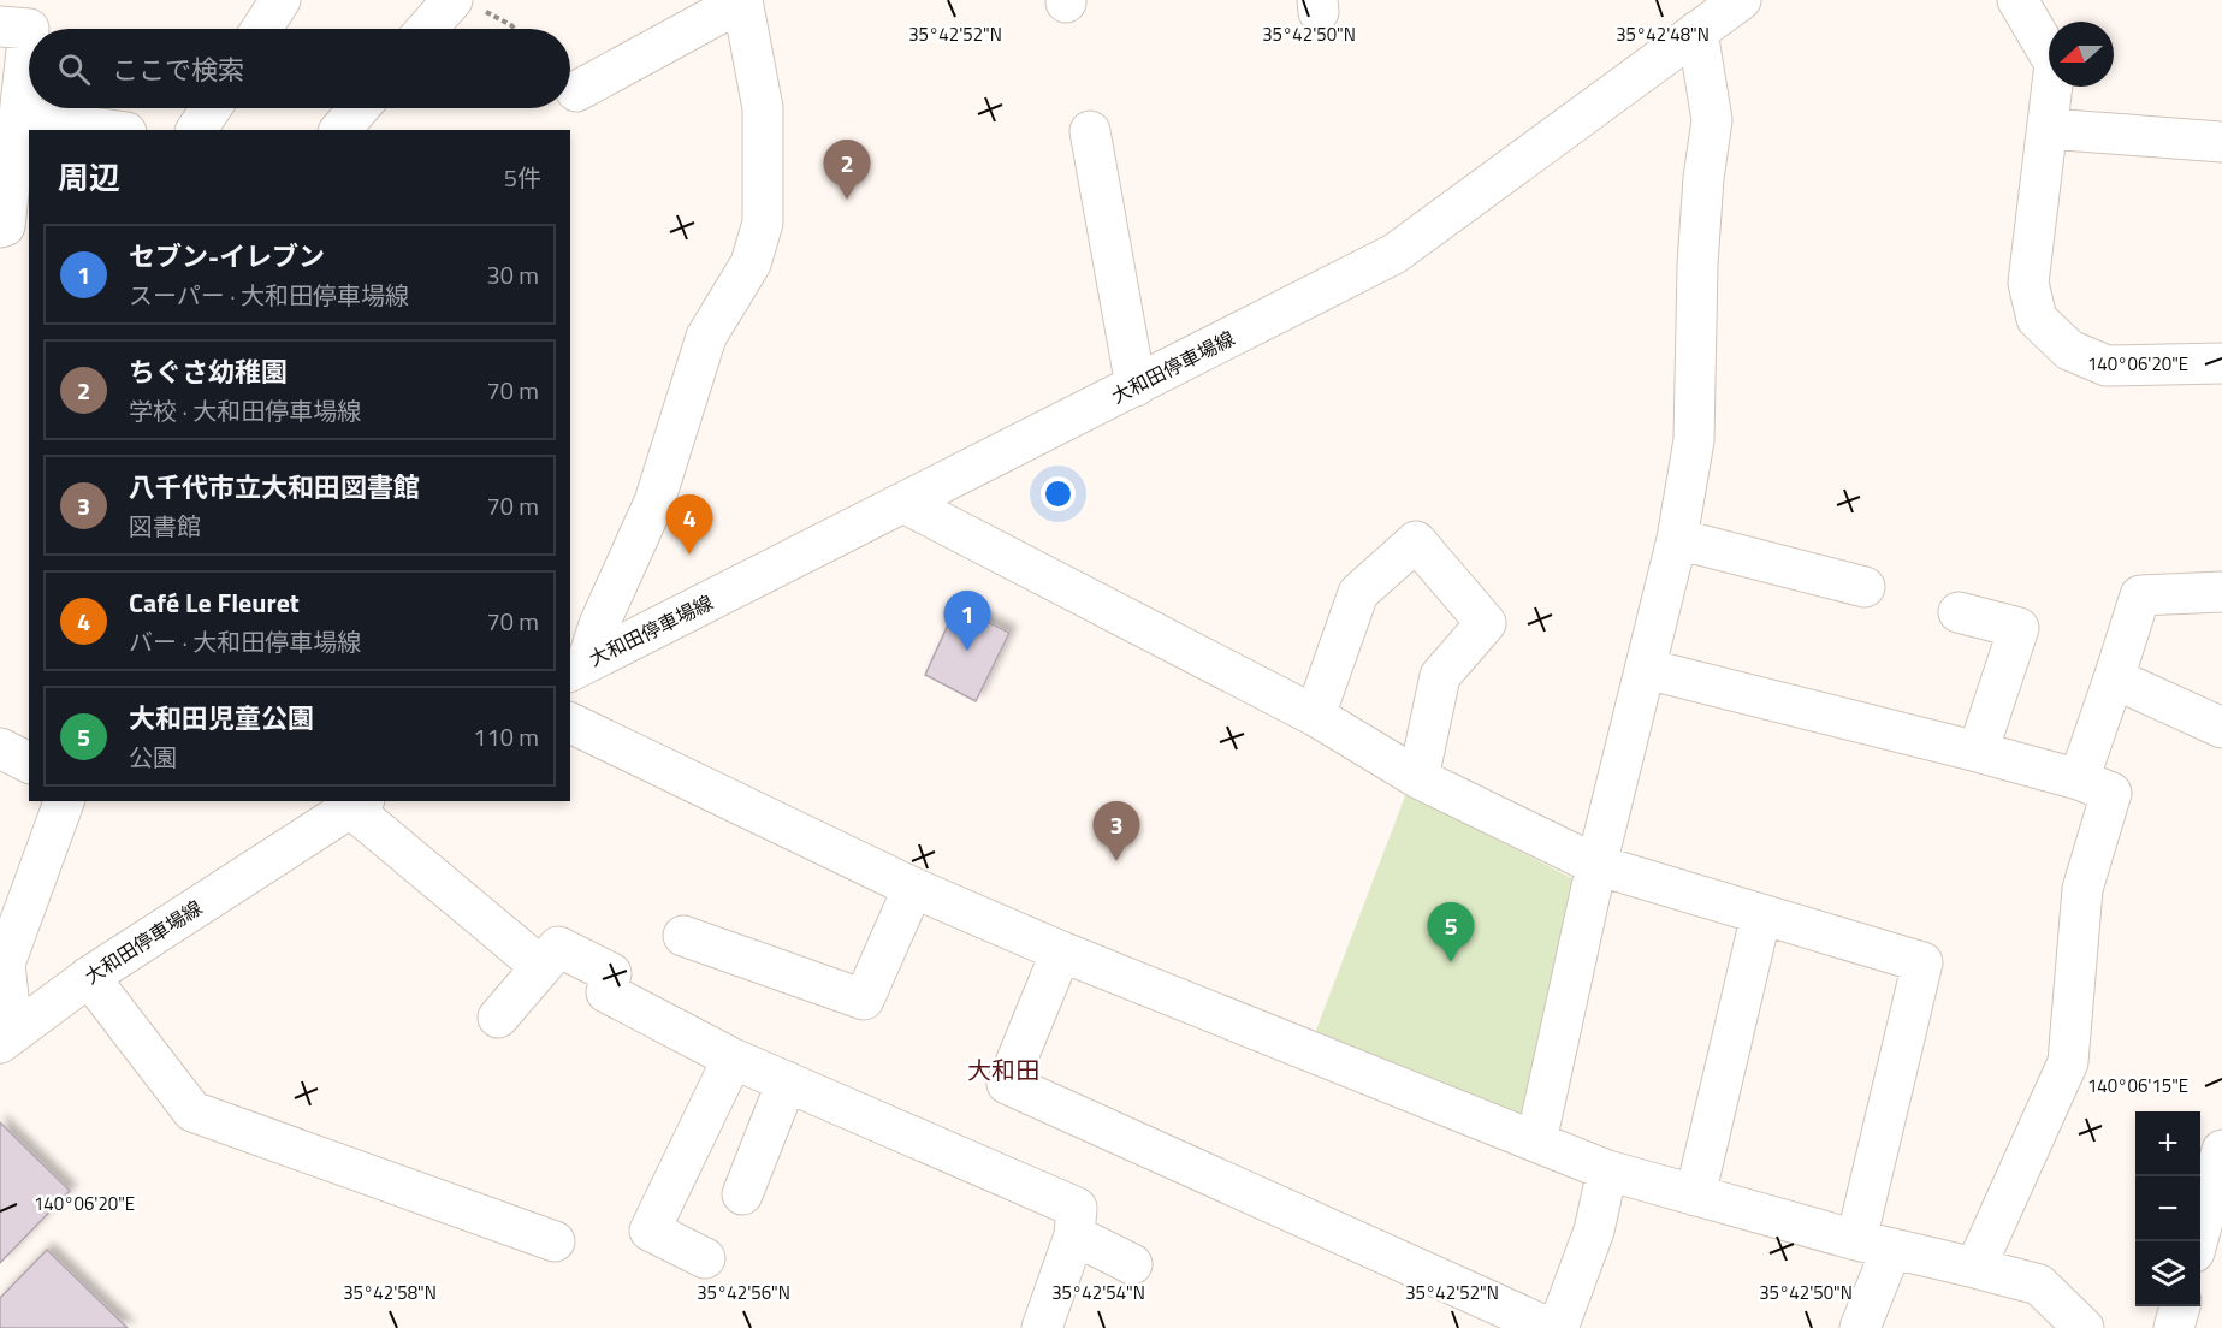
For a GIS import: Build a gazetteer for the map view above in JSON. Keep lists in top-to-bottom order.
{
  "streets": {
    "street": ["大和田停車場線"]
  },
  "districts": ["大和田"],
  "north": "left",
  "page": {
    "search": "ここで検索",
    "heading": ["周辺", "5件"],
    "pins": [
      "2",
      "4",
      "1",
      "3",
      "5"
    ],
    "list": [
      {
        "mark": "1",
        "name": "セブン-イレブン",
        "note": "スーパー · 大和田停車場線",
        "value": "30 m"
      },
      {
        "mark": "2",
        "name": "ちぐさ幼稚園",
        "note": "学校 · 大和田停車場線",
        "value": "70 m"
      },
      {
        "mark": "3",
        "name": "八千代市立大和田図書館",
        "note": "図書館",
        "value": "70 m"
      },
      {
        "mark": "4",
        "name": "Café Le Fleuret",
        "note": "バー · 大和田停車場線",
        "value": "70 m"
      },
      {
        "mark": "5",
        "name": "大和田児童公園",
        "note": "公園",
        "value": "110 m"
      }
    ],
    "map_buttons": ["+", "−"]
  },
  "coordinates": [
    "35°42'52\"N",
    "35°42'50\"N",
    "35°42'48\"N",
    "140°06'20\"E",
    "140°06'15\"E",
    "35°42'58\"N",
    "35°42'56\"N",
    "35°42'54\"N"
  ]
}
